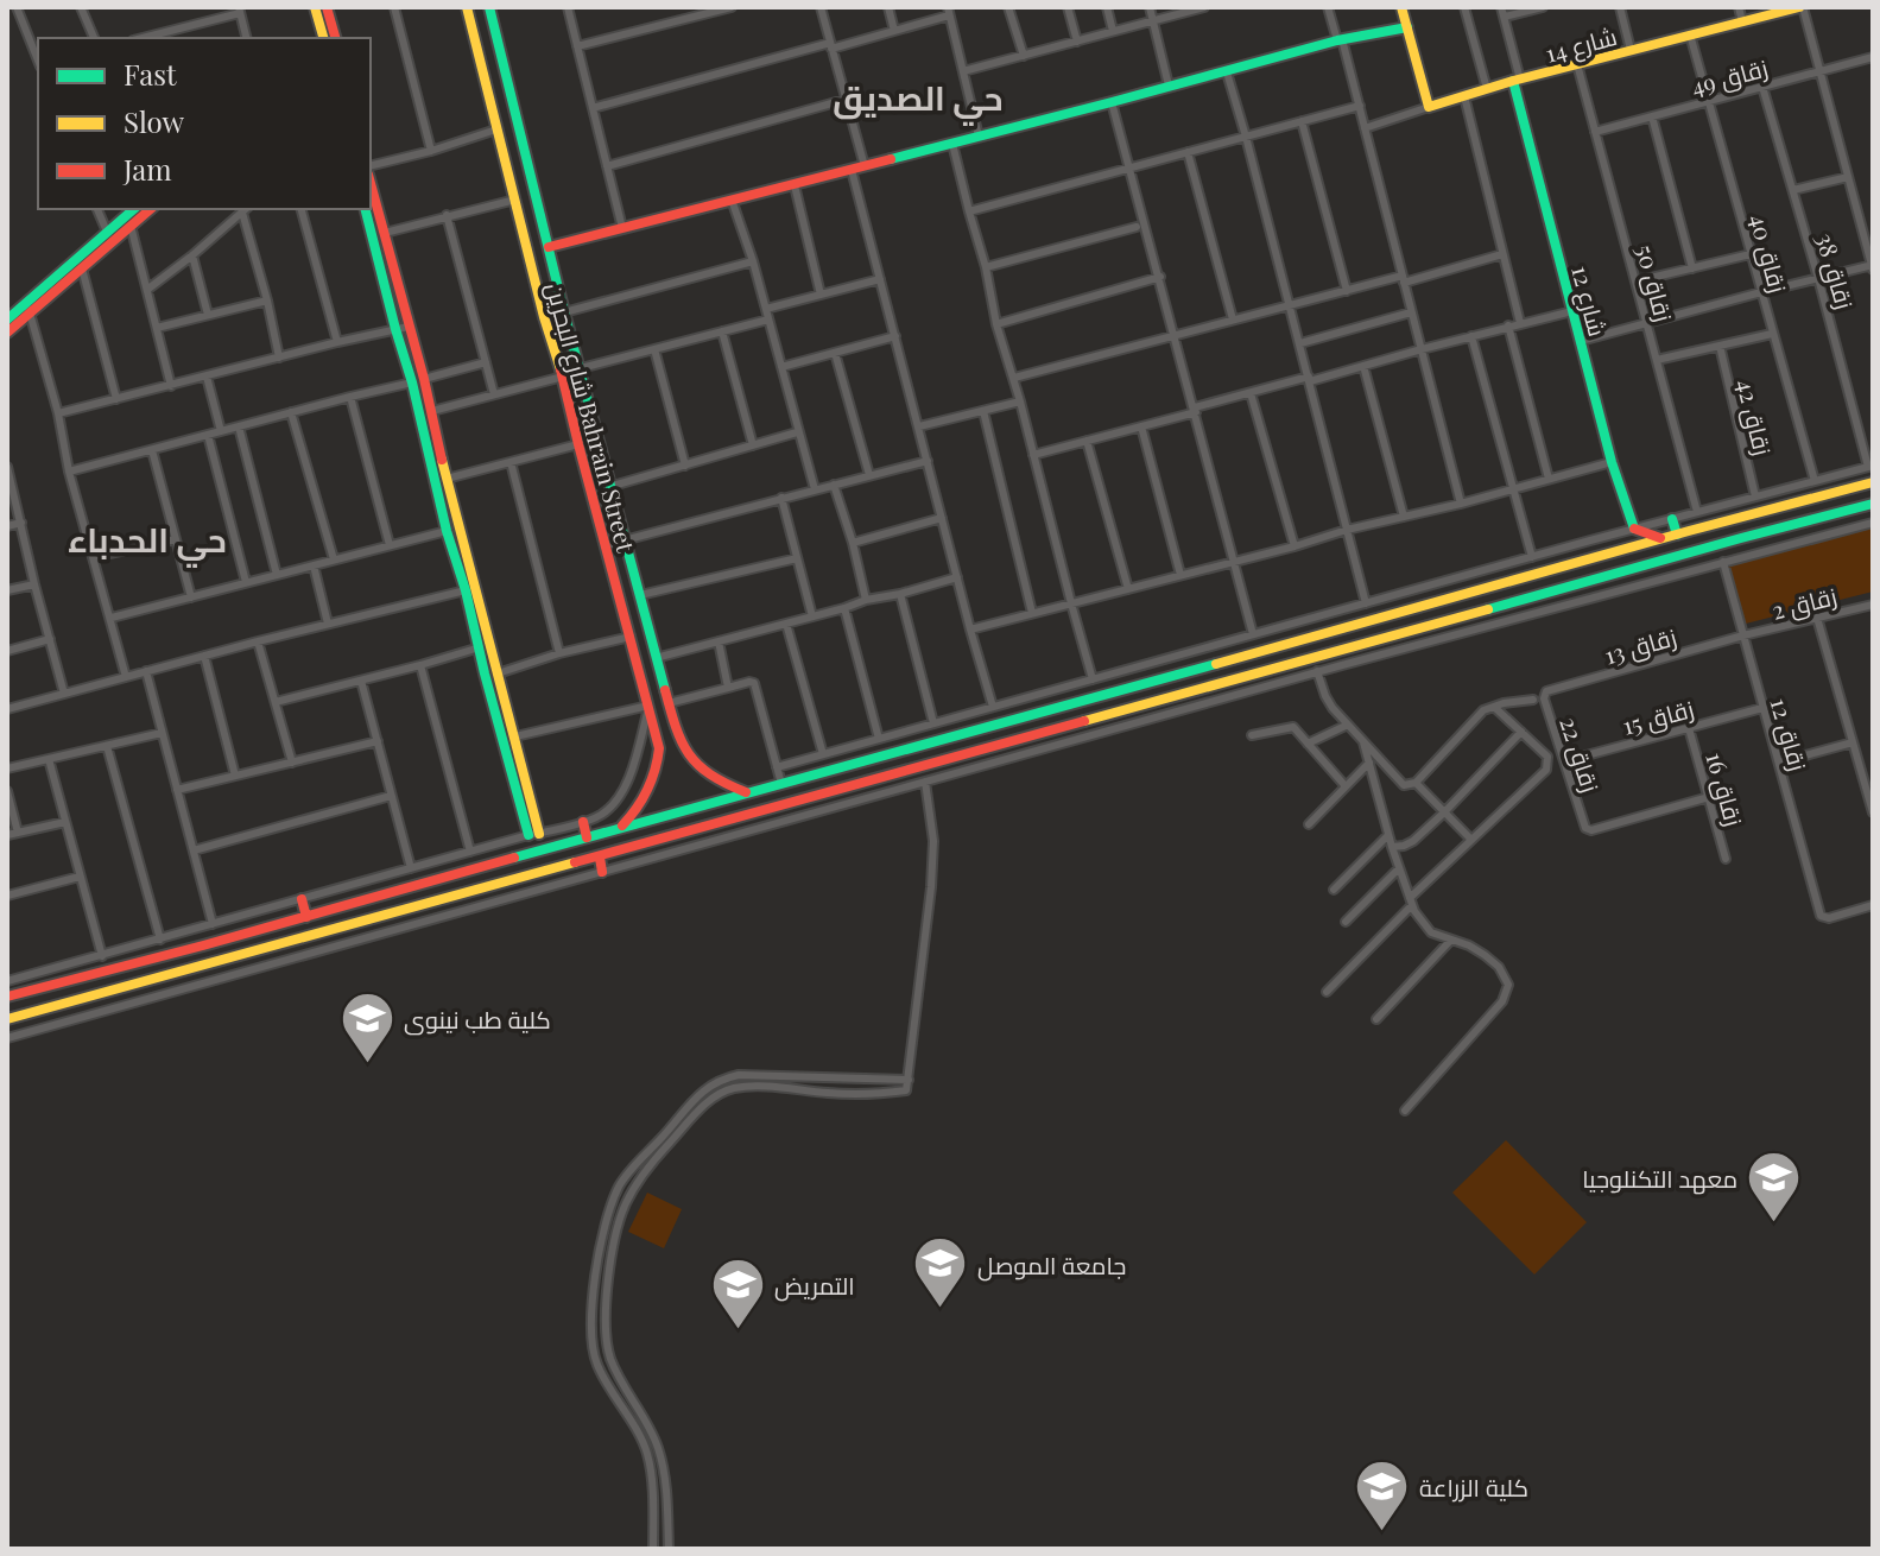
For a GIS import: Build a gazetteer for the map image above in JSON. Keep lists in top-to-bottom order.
{
  "streets": {
    "main road": ["شارع 14", "شارع 12", "شارع البحرين Bahrain Street"],
    "street": [
      "زقاق 49",
      "زقاق 40",
      "زقاق 38",
      "زقاق 50",
      "زقاق 42",
      "زقاق 2",
      "زقاق 13",
      "زقاق 15",
      "زقاق 12",
      "زقاق 22",
      "زقاق 16"
    ]
  },
  "crossings": [
    ["شارع 14", "زقاق 40"],
    ["شارع 14", "زقاق 50"],
    ["شارع 14", "شارع 12"],
    ["زقاق 49", "زقاق 40"],
    ["زقاق 49", "زقاق 38"],
    ["زقاق 49", "زقاق 50"],
    ["زقاق 2", "زقاق 13"],
    ["زقاق 2", "زقاق 12"],
    ["زقاق 13", "زقاق 12"],
    ["زقاق 13", "زقاق 22"],
    ["زقاق 15", "زقاق 12"],
    ["زقاق 15", "زقاق 22"],
    ["زقاق 15", "زقاق 16"],
    ["زقاق 22", "زقاق 16"]
  ],
  "districts": ["حي الصديق", "حي الحدباء"],
  "places": {
    "school or university": [
      "كلية طب نينوى",
      "معهد التكنلوجيا",
      "جامعة الموصل",
      "التمريض",
      "كلية الزراعة"
    ]
  },
  "legend": ["Fast", "Slow", "Jam"]
}
